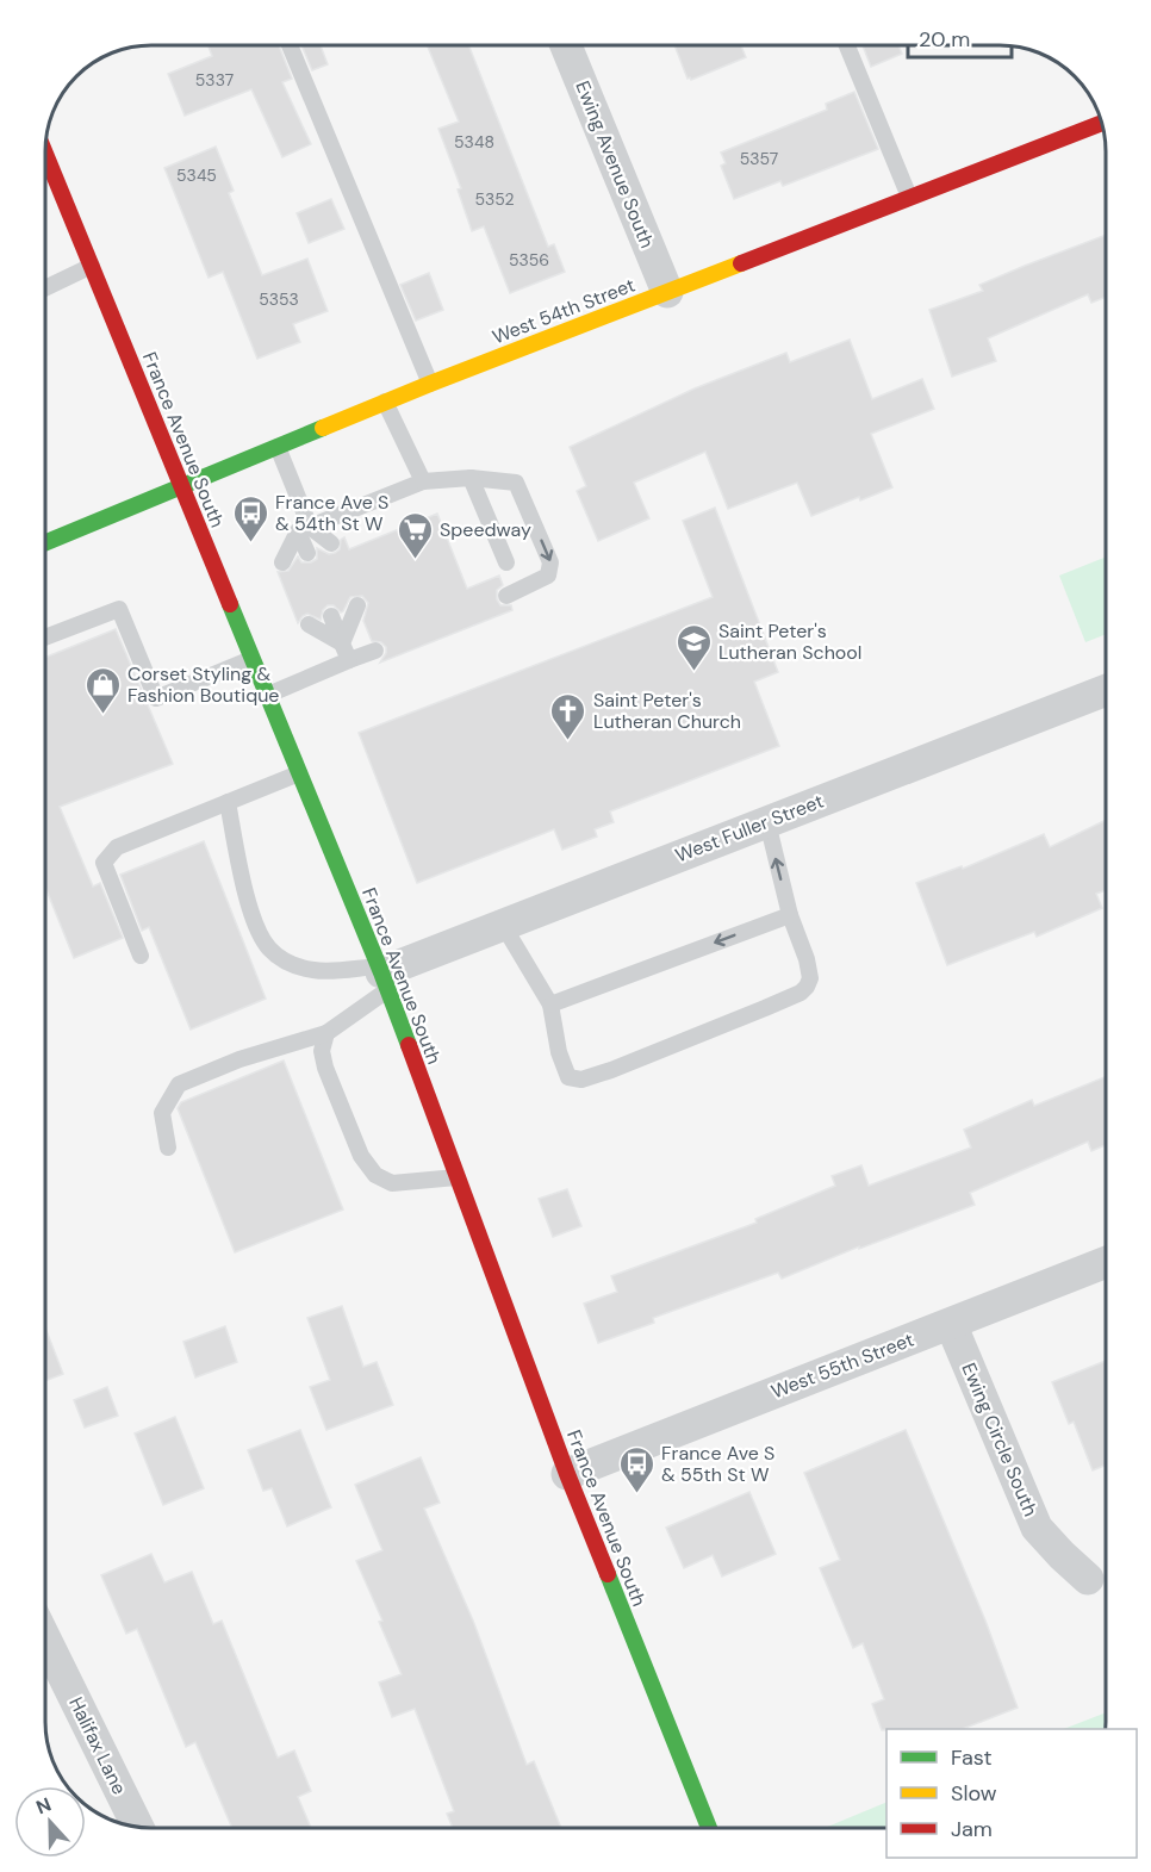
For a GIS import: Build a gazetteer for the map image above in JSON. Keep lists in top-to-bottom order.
{
  "streets": {
    "main road": ["West 54th Street", "France Avenue South"],
    "street": [
      "Ewing Avenue South",
      "West Fuller Street",
      "West 55th Street",
      "Ewing Circle South",
      "Halifax Lane"
    ]
  },
  "crossings": [
    ["Ewing Avenue South", "West 54th Street"],
    ["West 54th Street", "France Avenue South"],
    ["France Avenue South", "West Fuller Street"],
    ["France Avenue South", "West 55th Street"],
    ["West 55th Street", "Ewing Circle South"]
  ],
  "places": {
    "bus stop": ["France Ave S & 54th St W", "France Ave S & 55th St W"],
    "supermarket": ["Speedway"],
    "school or university": ["Saint Peter's Lutheran School"],
    "shop": ["Corset Styling & Fashion Boutique"],
    "church": ["Saint Peter's Lutheran Church"]
  },
  "house_numbers": [
    "5337",
    "5348",
    "5357",
    "5345",
    "5352",
    "5356",
    "5353"
  ],
  "legend": ["Fast", "Slow", "Jam"],
  "scale_bar": "20 m",
  "north": "top"
}
